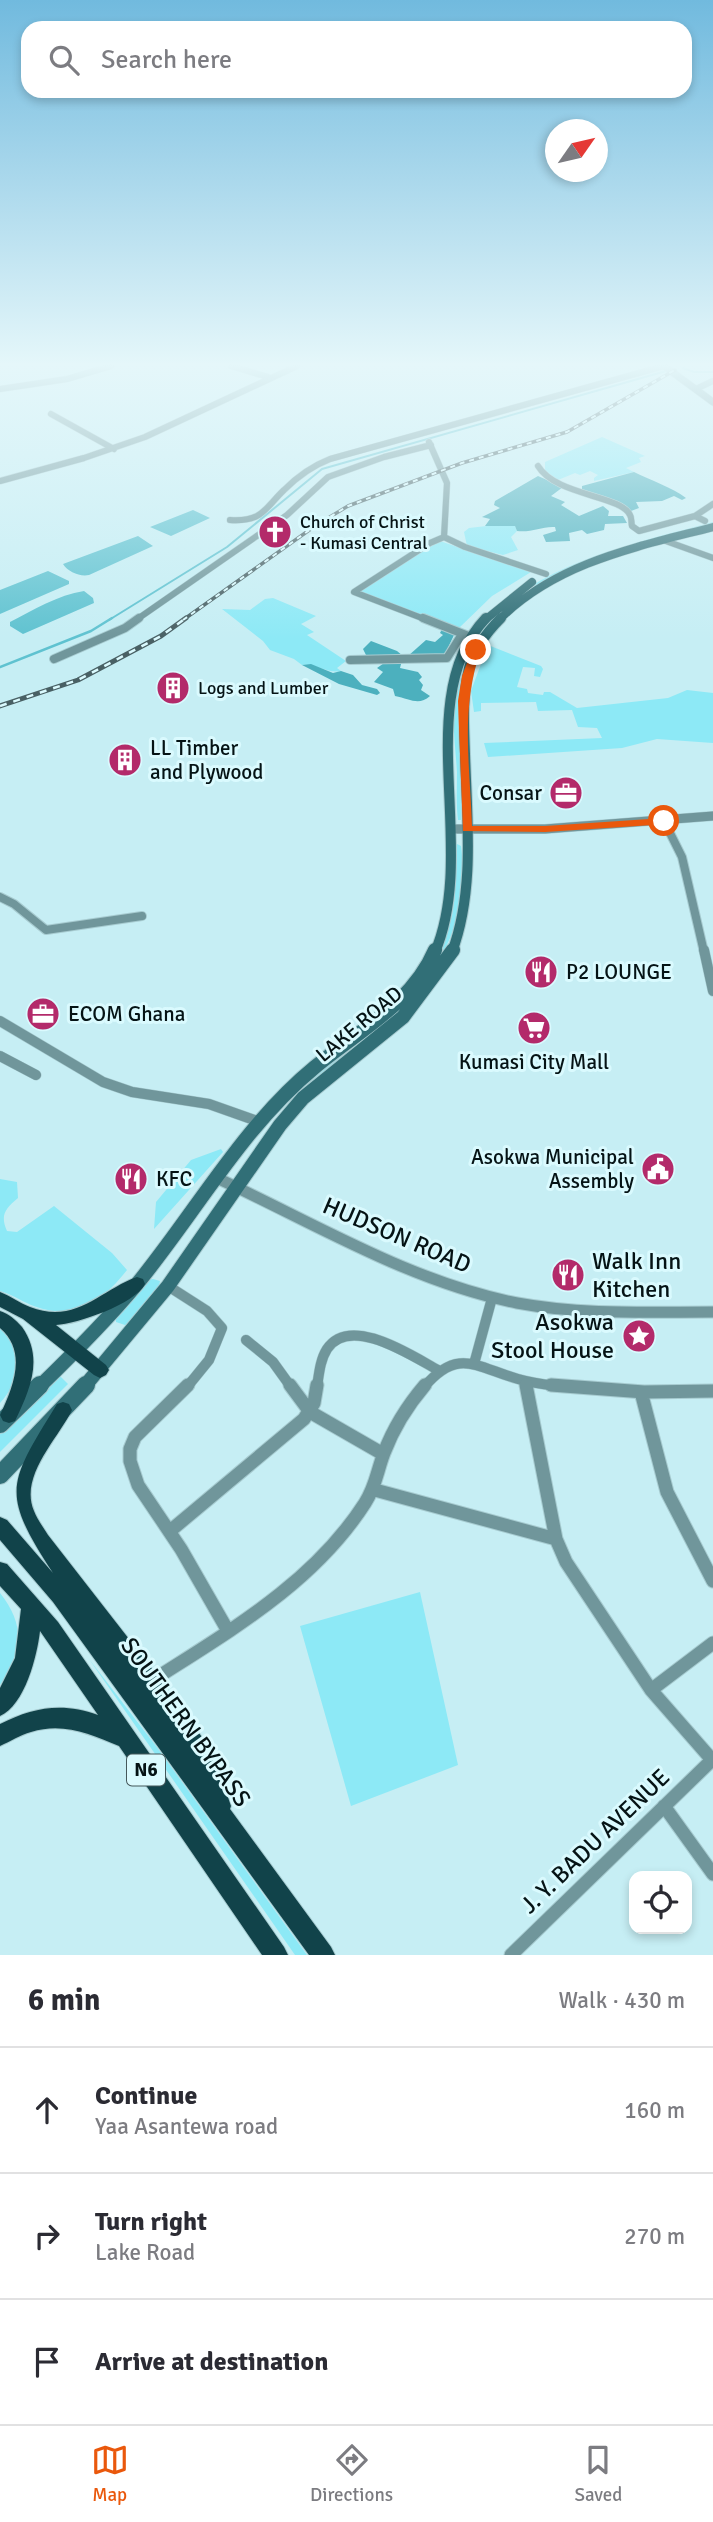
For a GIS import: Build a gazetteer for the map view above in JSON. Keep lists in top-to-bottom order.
{
  "streets": {
    "highway": ["SOUTHERN BYPASS", "N6"],
    "main road": ["LAKE ROAD"],
    "street": ["HUDSON ROAD", "J. Y. BADU AVENUE"]
  },
  "crossings": [
    ["LAKE ROAD", "HUDSON ROAD"]
  ],
  "places": {
    "church": ["Church of Christ - Kumasi Central"],
    "building": ["Logs and Lumber", "LL Timber and Plywood"],
    "office": ["Consar", "ECOM Ghana"],
    "restaurant": ["P2 LOUNGE", "KFC", "Walk Inn Kitchen"],
    "supermarket": ["Kumasi City Mall"],
    "public building": ["Asokwa Municipal Assembly"],
    "place": ["Asokwa Stool House"]
  },
  "north": "top right",
  "page": {
    "search": "Search here",
    "heading": ["6 min", "Walk · 430 m"],
    "list": [
      ["Continue", "Yaa Asantewa road", "160 m"],
      ["Turn right", "Lake Road", "270 m"],
      "Arrive at destination"
    ],
    "nav": ["Map", "Directions", "Saved"]
  }
}
